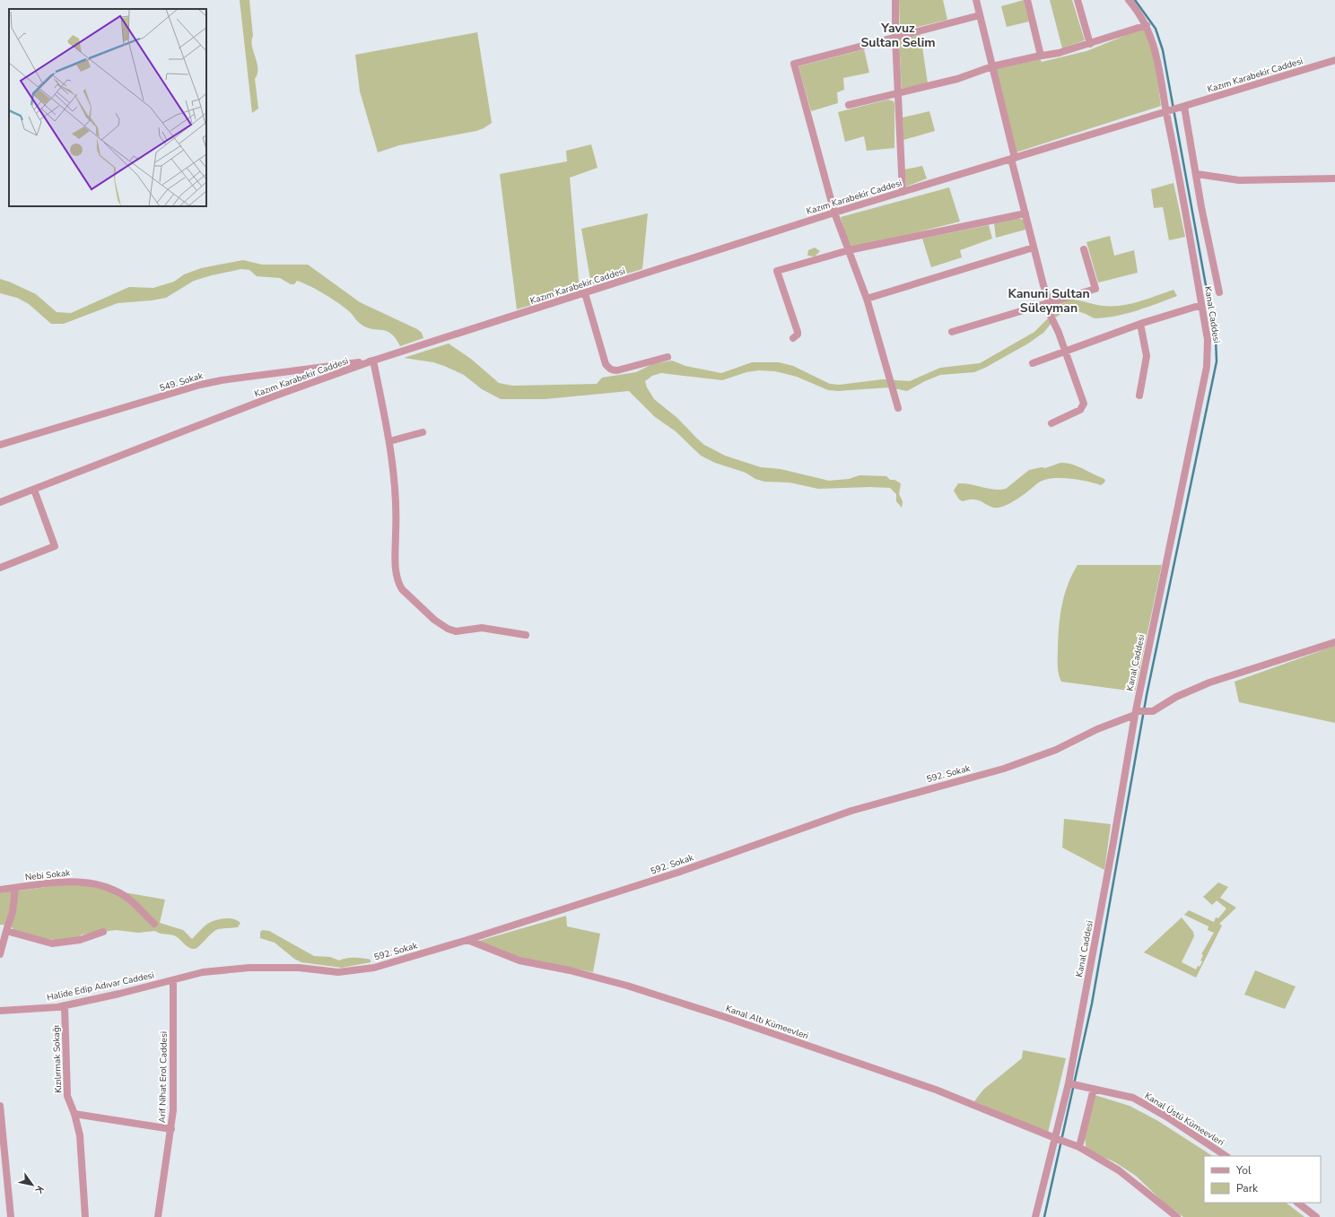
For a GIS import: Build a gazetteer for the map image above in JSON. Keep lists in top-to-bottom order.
{
  "streets": {
    "street": [
      "Kazım Karabekir Caddesi",
      "Kanal Caddesi",
      "549. Sokak",
      "592. Sokak",
      "Nebi Sokak",
      "Halide Edip Adıvar Caddesi",
      "Kanal Altı Kümeevleri",
      "Kızılırmak Sokağı",
      "Arif Nihat Erol Caddesi",
      "Kanal Üstü Kümeevleri"
    ]
  },
  "crossings": [
    ["Kazım Karabekir Caddesi", "Kanal Caddesi"],
    ["Kazım Karabekir Caddesi", "549. Sokak"],
    ["Kanal Caddesi", "592. Sokak"],
    ["Kanal Caddesi", "Kanal Altı Kümeevleri"],
    ["Kanal Caddesi", "Kanal Üstü Kümeevleri"],
    ["592. Sokak", "Halide Edip Adıvar Caddesi"],
    ["592. Sokak", "Kanal Altı Kümeevleri"],
    ["Halide Edip Adıvar Caddesi", "Kızılırmak Sokağı"],
    ["Halide Edip Adıvar Caddesi", "Arif Nihat Erol Caddesi"]
  ],
  "districts": ["Yavuz Sultan Selim", "Kanuni Sultan Süleyman"],
  "legend": ["Yol", "Park"],
  "north": "bottom right"
}
